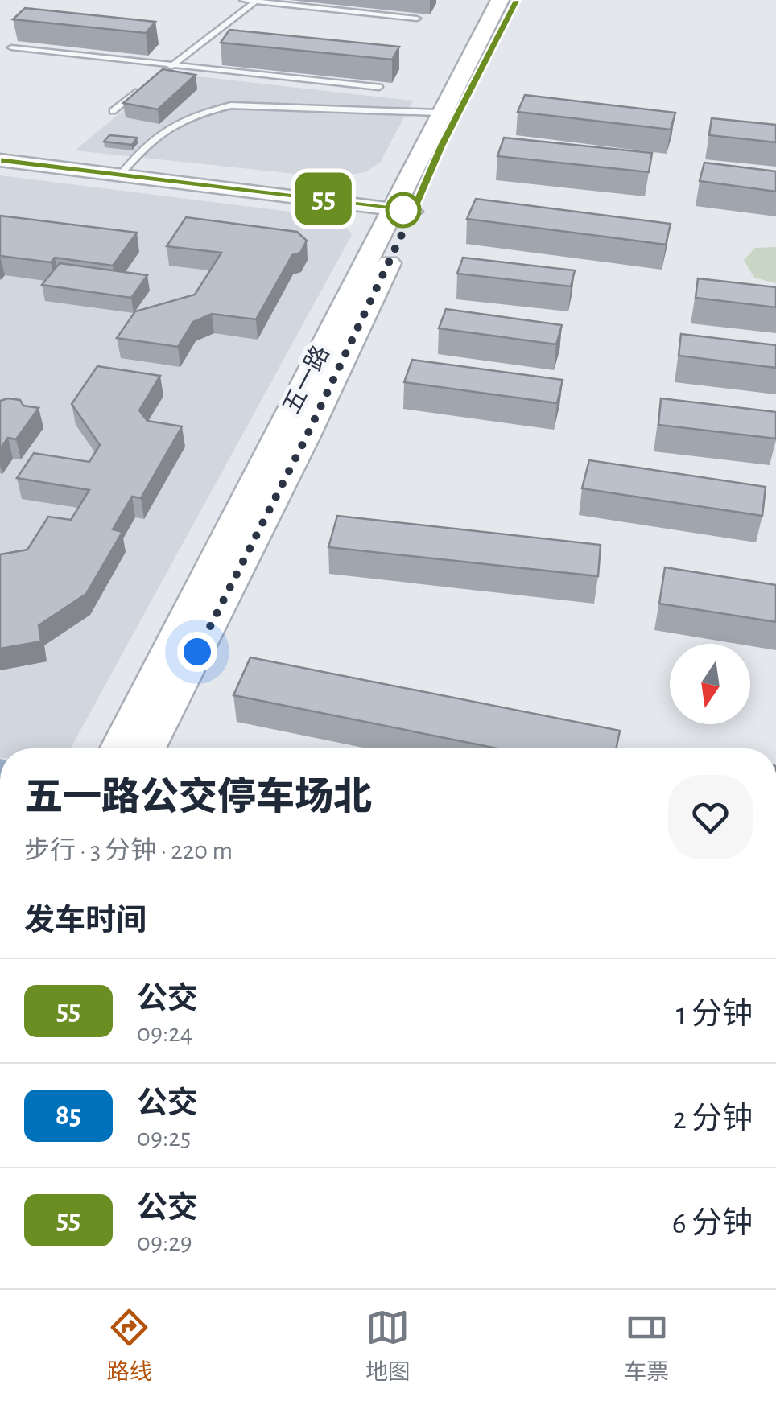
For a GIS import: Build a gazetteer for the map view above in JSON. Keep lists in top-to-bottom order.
{
  "streets": {
    "main road": ["五一路"]
  },
  "lines": ["bus line 55"],
  "north": "bottom",
  "page": {
    "on_map": "55",
    "heading": [
      ["五一路公交停车场北", "步行 · 3 分钟 · 220 m"],
      "发车时间"
    ],
    "list": [
      {
        "mark": "55",
        "name": "公交",
        "note": "09:24",
        "value": "1 分钟"
      },
      {
        "mark": "85",
        "name": "公交",
        "note": "09:25",
        "value": "2 分钟"
      },
      {
        "mark": "55",
        "name": "公交",
        "note": "09:29",
        "value": "6 分钟"
      }
    ],
    "tabs": ["路线", "地图", "车票"]
  }
}
